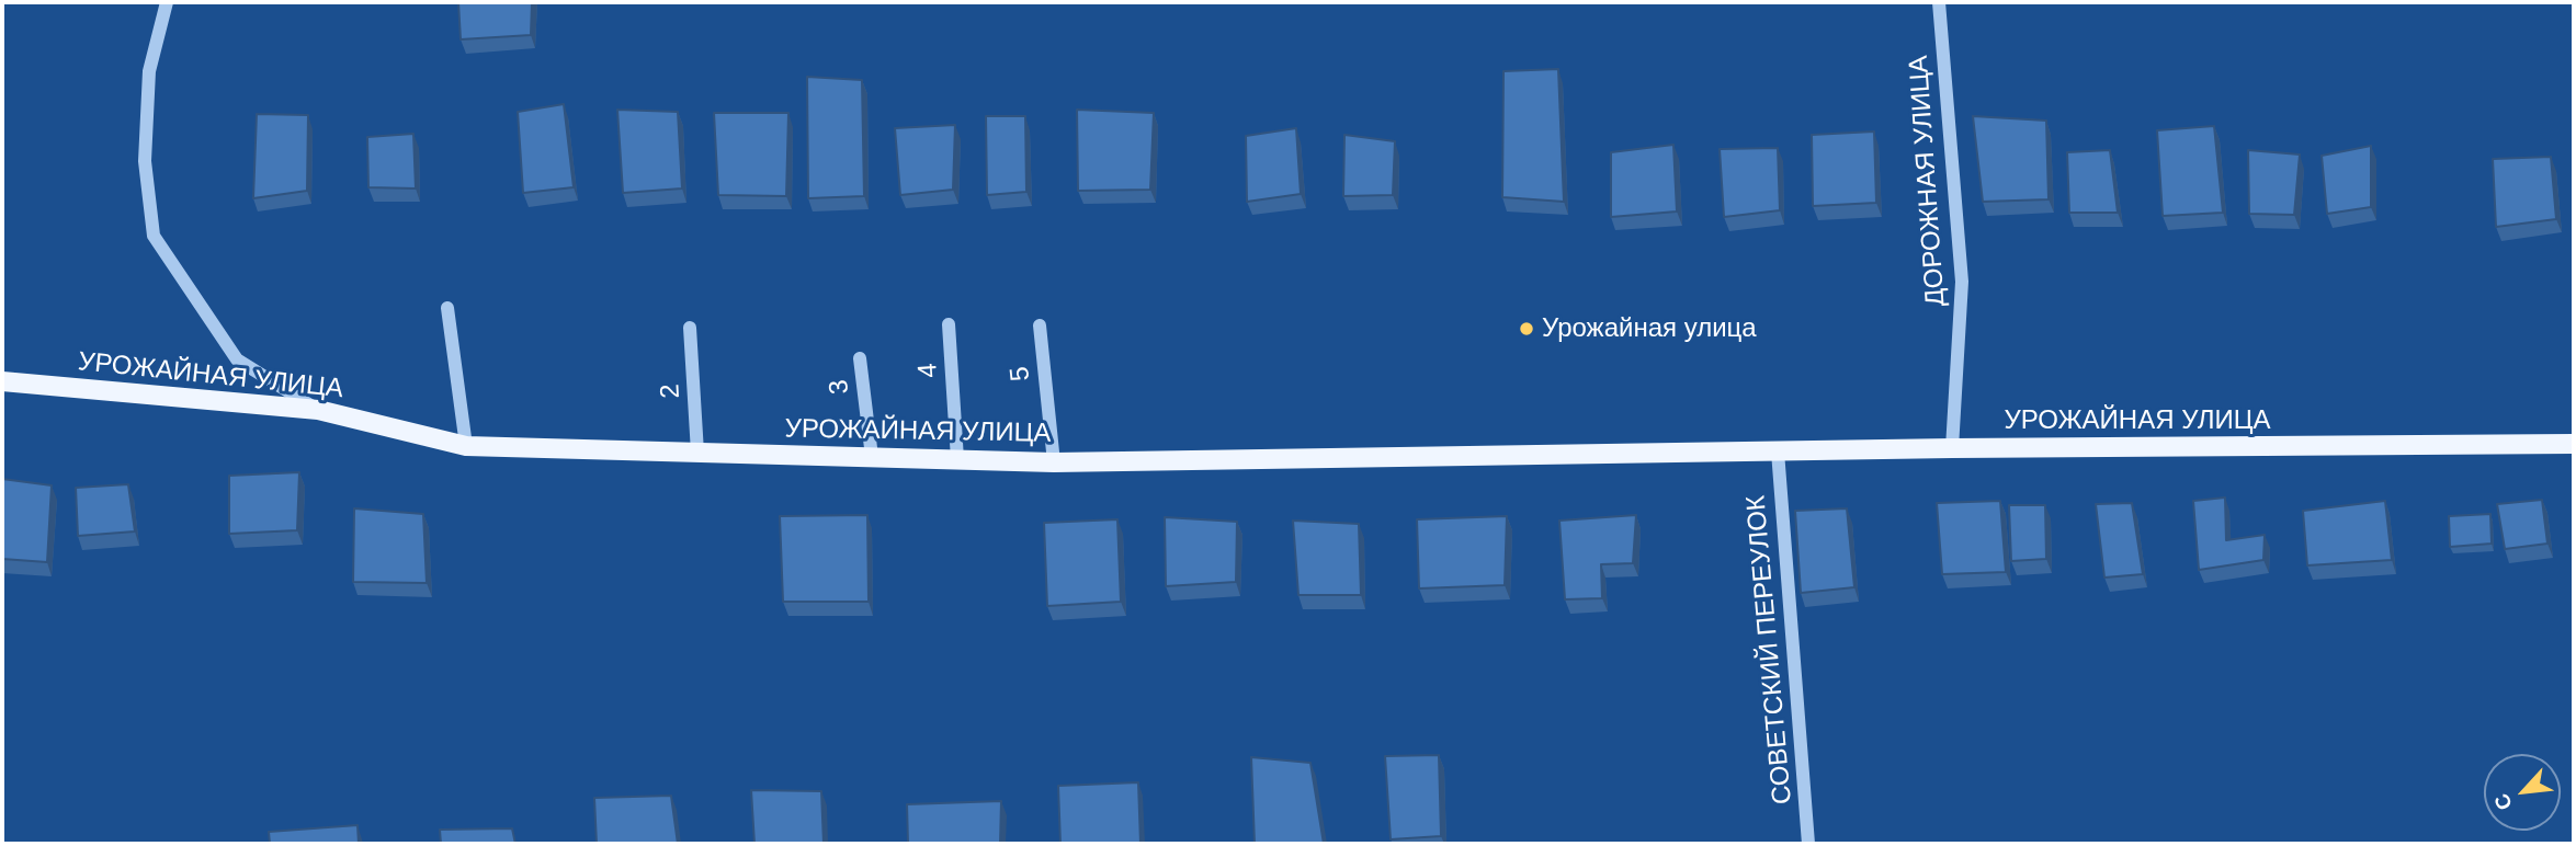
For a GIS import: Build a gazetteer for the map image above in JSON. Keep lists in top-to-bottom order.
{
  "streets": {
    "main road": ["УРОЖАЙНАЯ УЛИЦА"],
    "street": [
      "ДОРОЖНАЯ УЛИЦА",
      "4",
      "5",
      "3",
      "2",
      "СОВЕТСКИЙ ПЕРЕУЛОК"
    ]
  },
  "crossings": [
    ["ДОРОЖНАЯ УЛИЦА", "УРОЖАЙНАЯ УЛИЦА"],
    ["4", "УРОЖАЙНАЯ УЛИЦА"],
    ["5", "УРОЖАЙНАЯ УЛИЦА"],
    ["УРОЖАЙНАЯ УЛИЦА", "3"],
    ["УРОЖАЙНАЯ УЛИЦА", "2"],
    ["УРОЖАЙНАЯ УЛИЦА", "СОВЕТСКИЙ ПЕРЕУЛОК"]
  ],
  "places": ["Урожайная улица"],
  "north": "bottom left"
}
